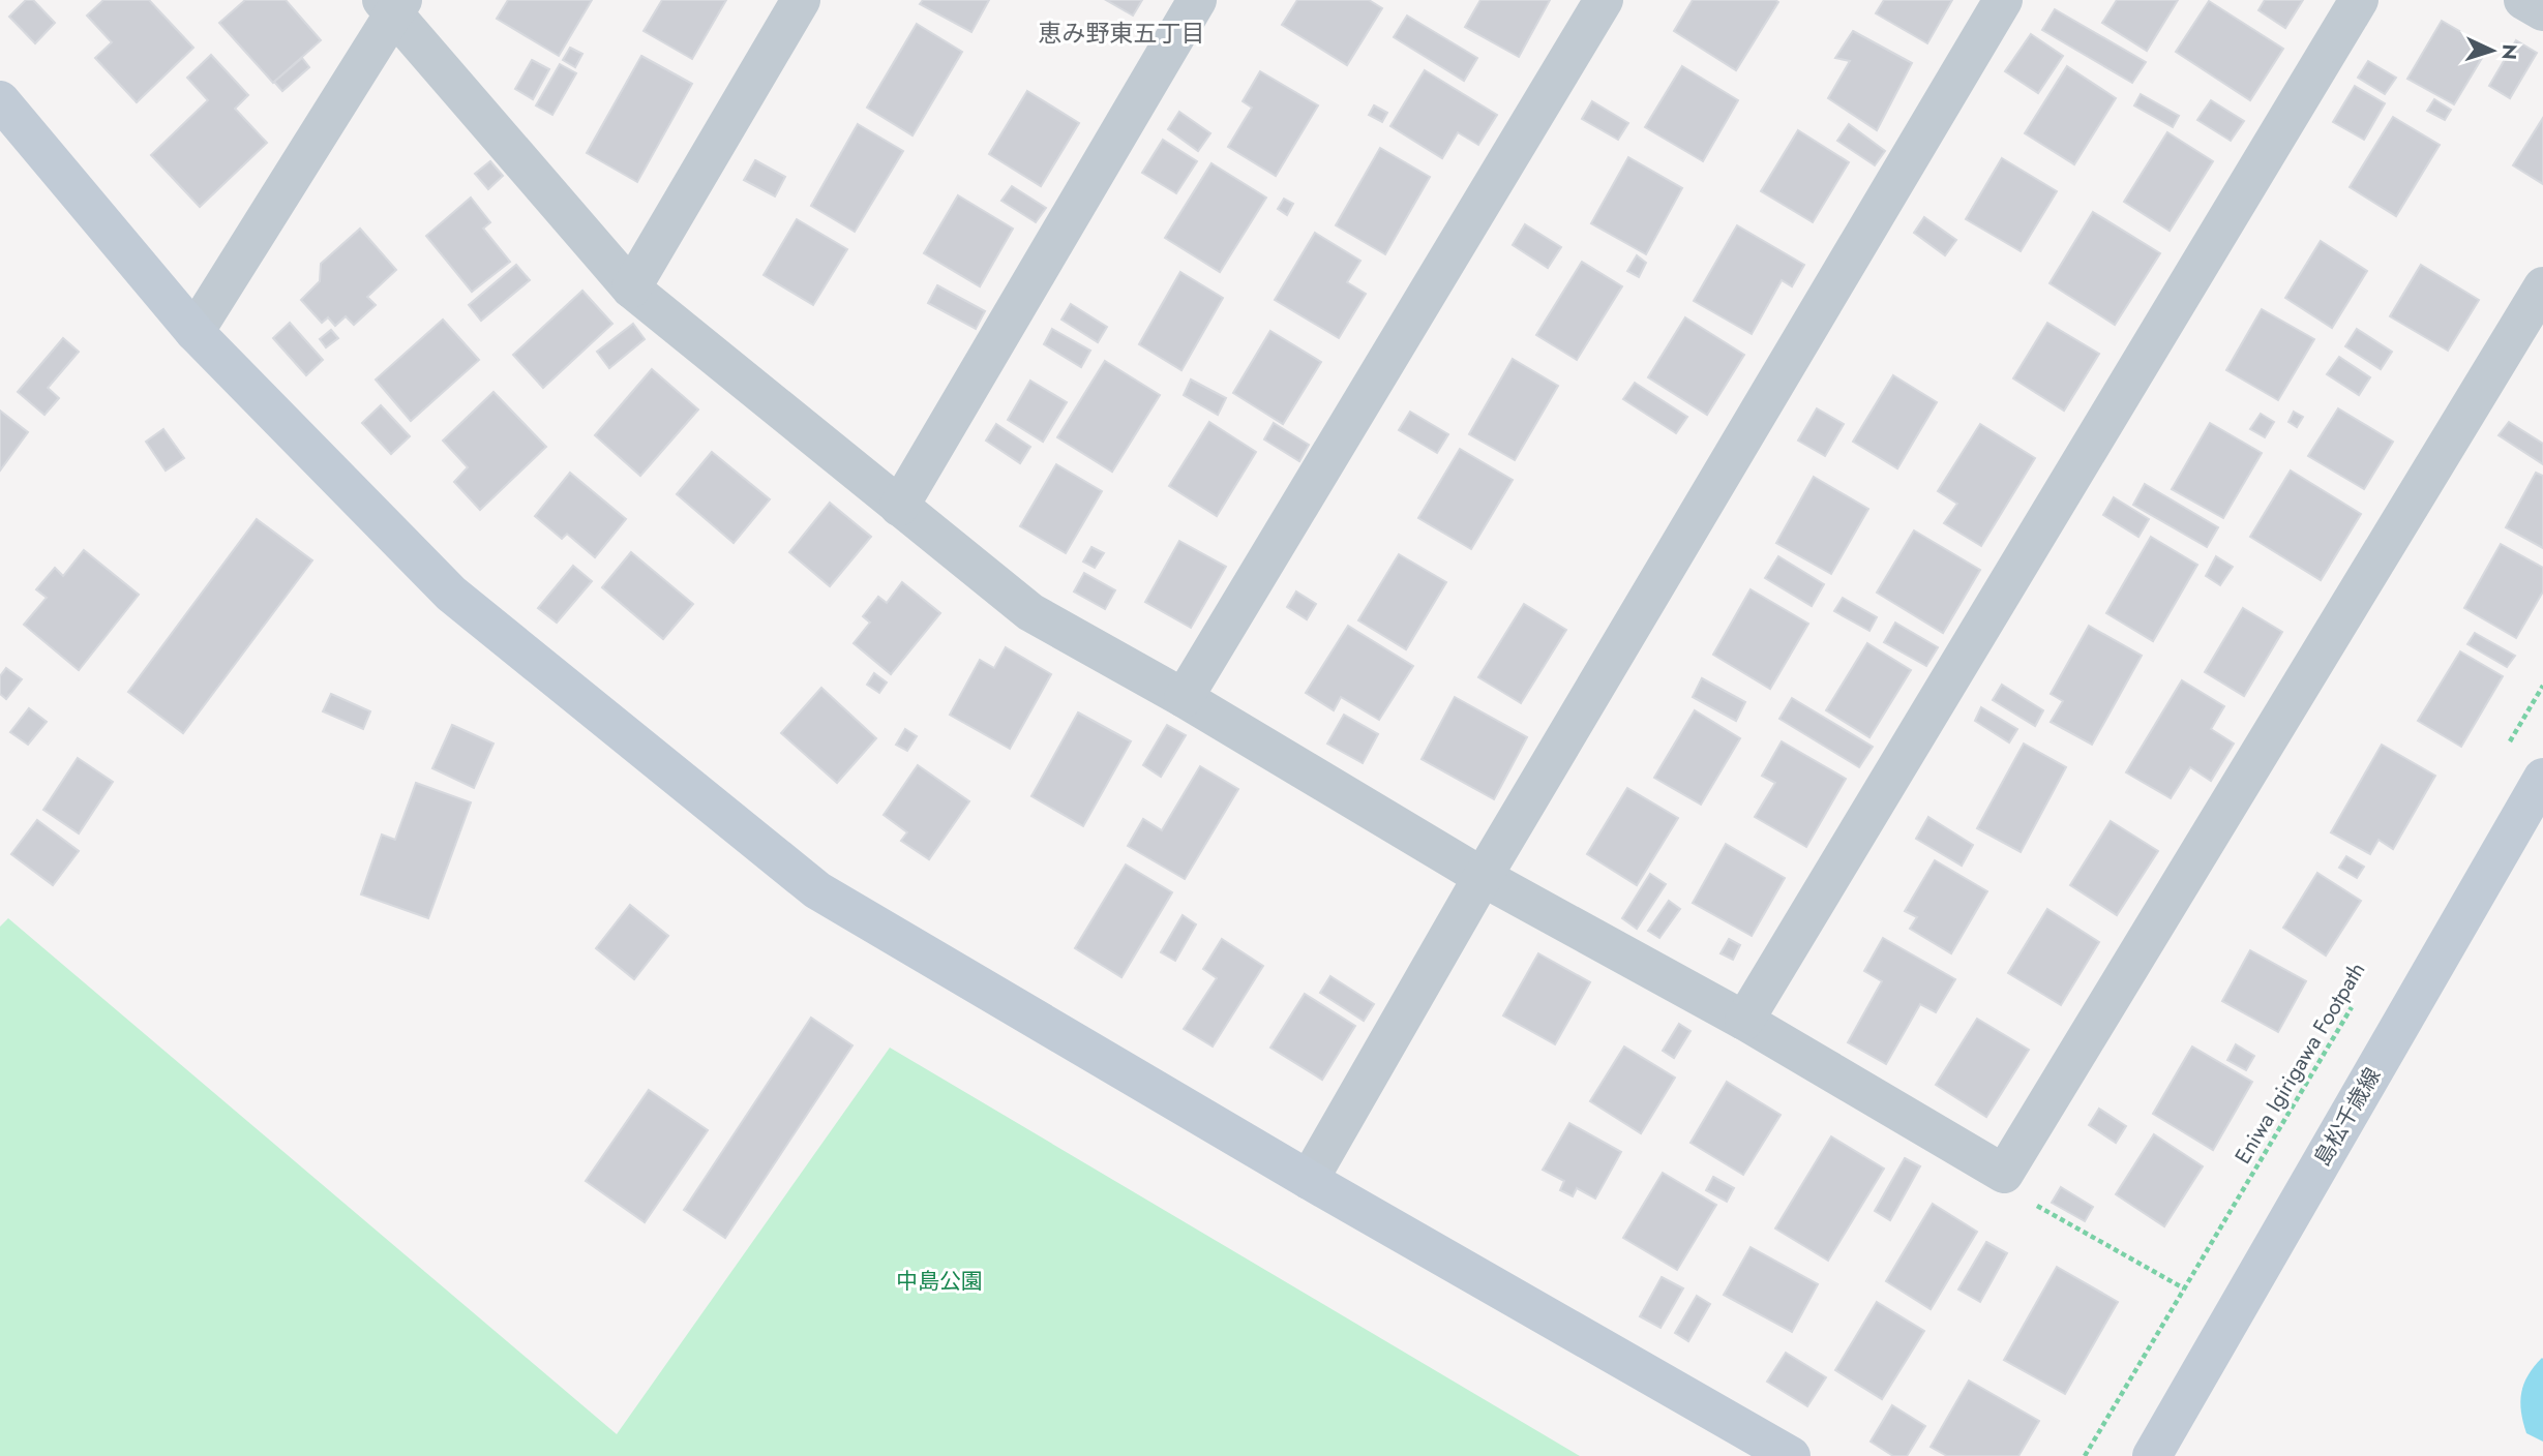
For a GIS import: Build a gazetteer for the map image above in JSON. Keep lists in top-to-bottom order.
{
  "streets": {
    "street": ["島松千歳線"],
    "path": ["Eniwa Igirigawa Footpath"]
  },
  "districts": ["恵み野東五丁目"],
  "parks": ["中島公園"],
  "north": "right"
}
